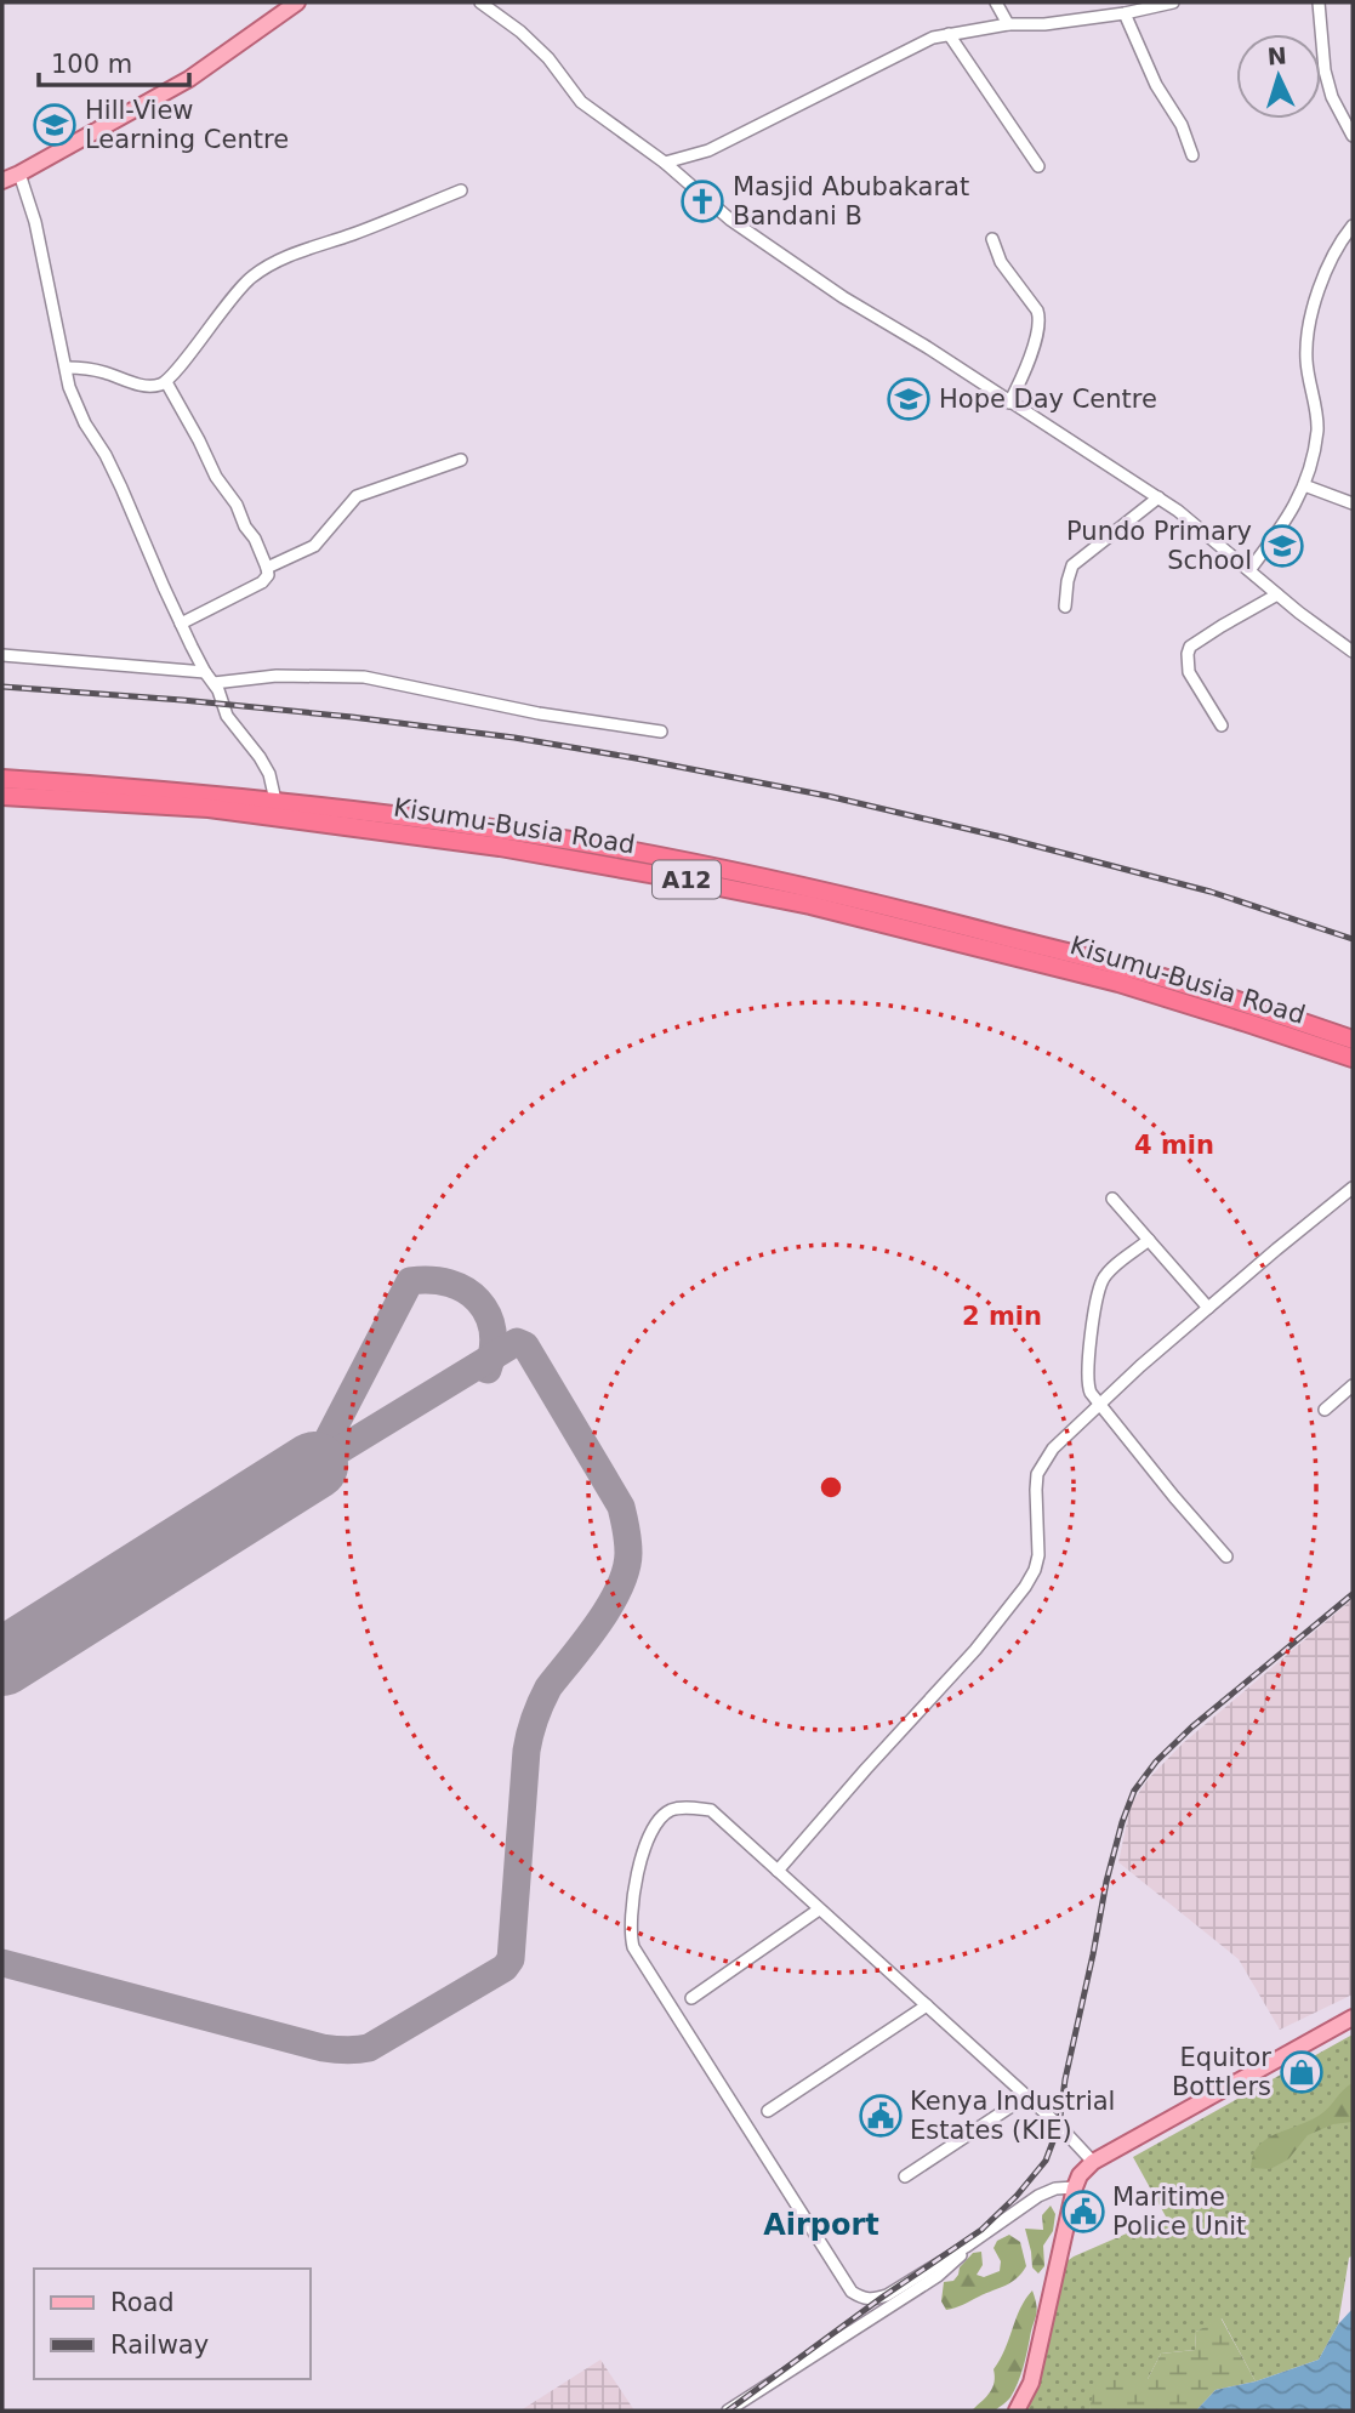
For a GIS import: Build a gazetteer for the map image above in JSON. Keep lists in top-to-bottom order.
{
  "streets": {
    "highway": ["Kisumu-Busia Road", "A12"]
  },
  "districts": ["Airport"],
  "places": {
    "school or university": ["Hill-View Learning Centre", "Hope Day Centre", "Pundo Primary School"],
    "church": ["Masjid Abubakarat Bandani B"],
    "shop": ["Equitor Bottlers"],
    "public building": ["Kenya Industrial Estates (KIE)", "Maritime Police Unit"]
  },
  "legend": ["Road", "Railway"],
  "scale_bar": "100 m",
  "north": "top",
  "rings": ["4 min", "2 min"]
}
